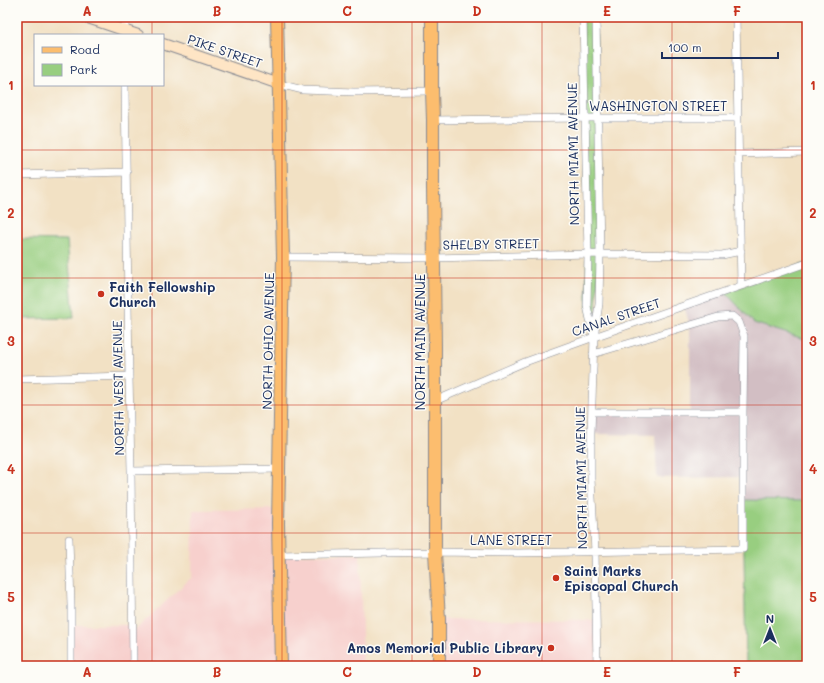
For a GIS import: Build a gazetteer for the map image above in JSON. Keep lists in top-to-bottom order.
{
  "streets": {
    "main road": ["PIKE STREET", "NORTH OHIO AVENUE", "NORTH MAIN AVENUE"],
    "street": [
      "WASHINGTON STREET",
      "NORTH MIAMI AVENUE",
      "SHELBY STREET",
      "CANAL STREET",
      "NORTH WEST AVENUE",
      "LANE STREET"
    ]
  },
  "crossings": [
    ["PIKE STREET", "NORTH OHIO AVENUE"],
    ["WASHINGTON STREET", "NORTH MIAMI AVENUE"],
    ["WASHINGTON STREET", "NORTH MAIN AVENUE"],
    ["NORTH MIAMI AVENUE", "SHELBY STREET"],
    ["NORTH MIAMI AVENUE", "CANAL STREET"],
    ["NORTH MIAMI AVENUE", "LANE STREET"],
    ["SHELBY STREET", "NORTH OHIO AVENUE"],
    ["SHELBY STREET", "NORTH MAIN AVENUE"],
    ["CANAL STREET", "NORTH MAIN AVENUE"],
    ["NORTH OHIO AVENUE", "LANE STREET"],
    ["NORTH MAIN AVENUE", "LANE STREET"]
  ],
  "places": ["Faith Fellowship Church", "Saint Marks Episcopal Church", "Amos Memorial Public Library"],
  "legend": ["Road", "Park"],
  "scale_bar": "100 m",
  "north": "top",
  "grid": {
    "columns": [
      "A",
      "B",
      "C",
      "D",
      "E",
      "F"
    ],
    "rows": [
      "1",
      "2",
      "3",
      "4",
      "5"
    ]
  }
}
